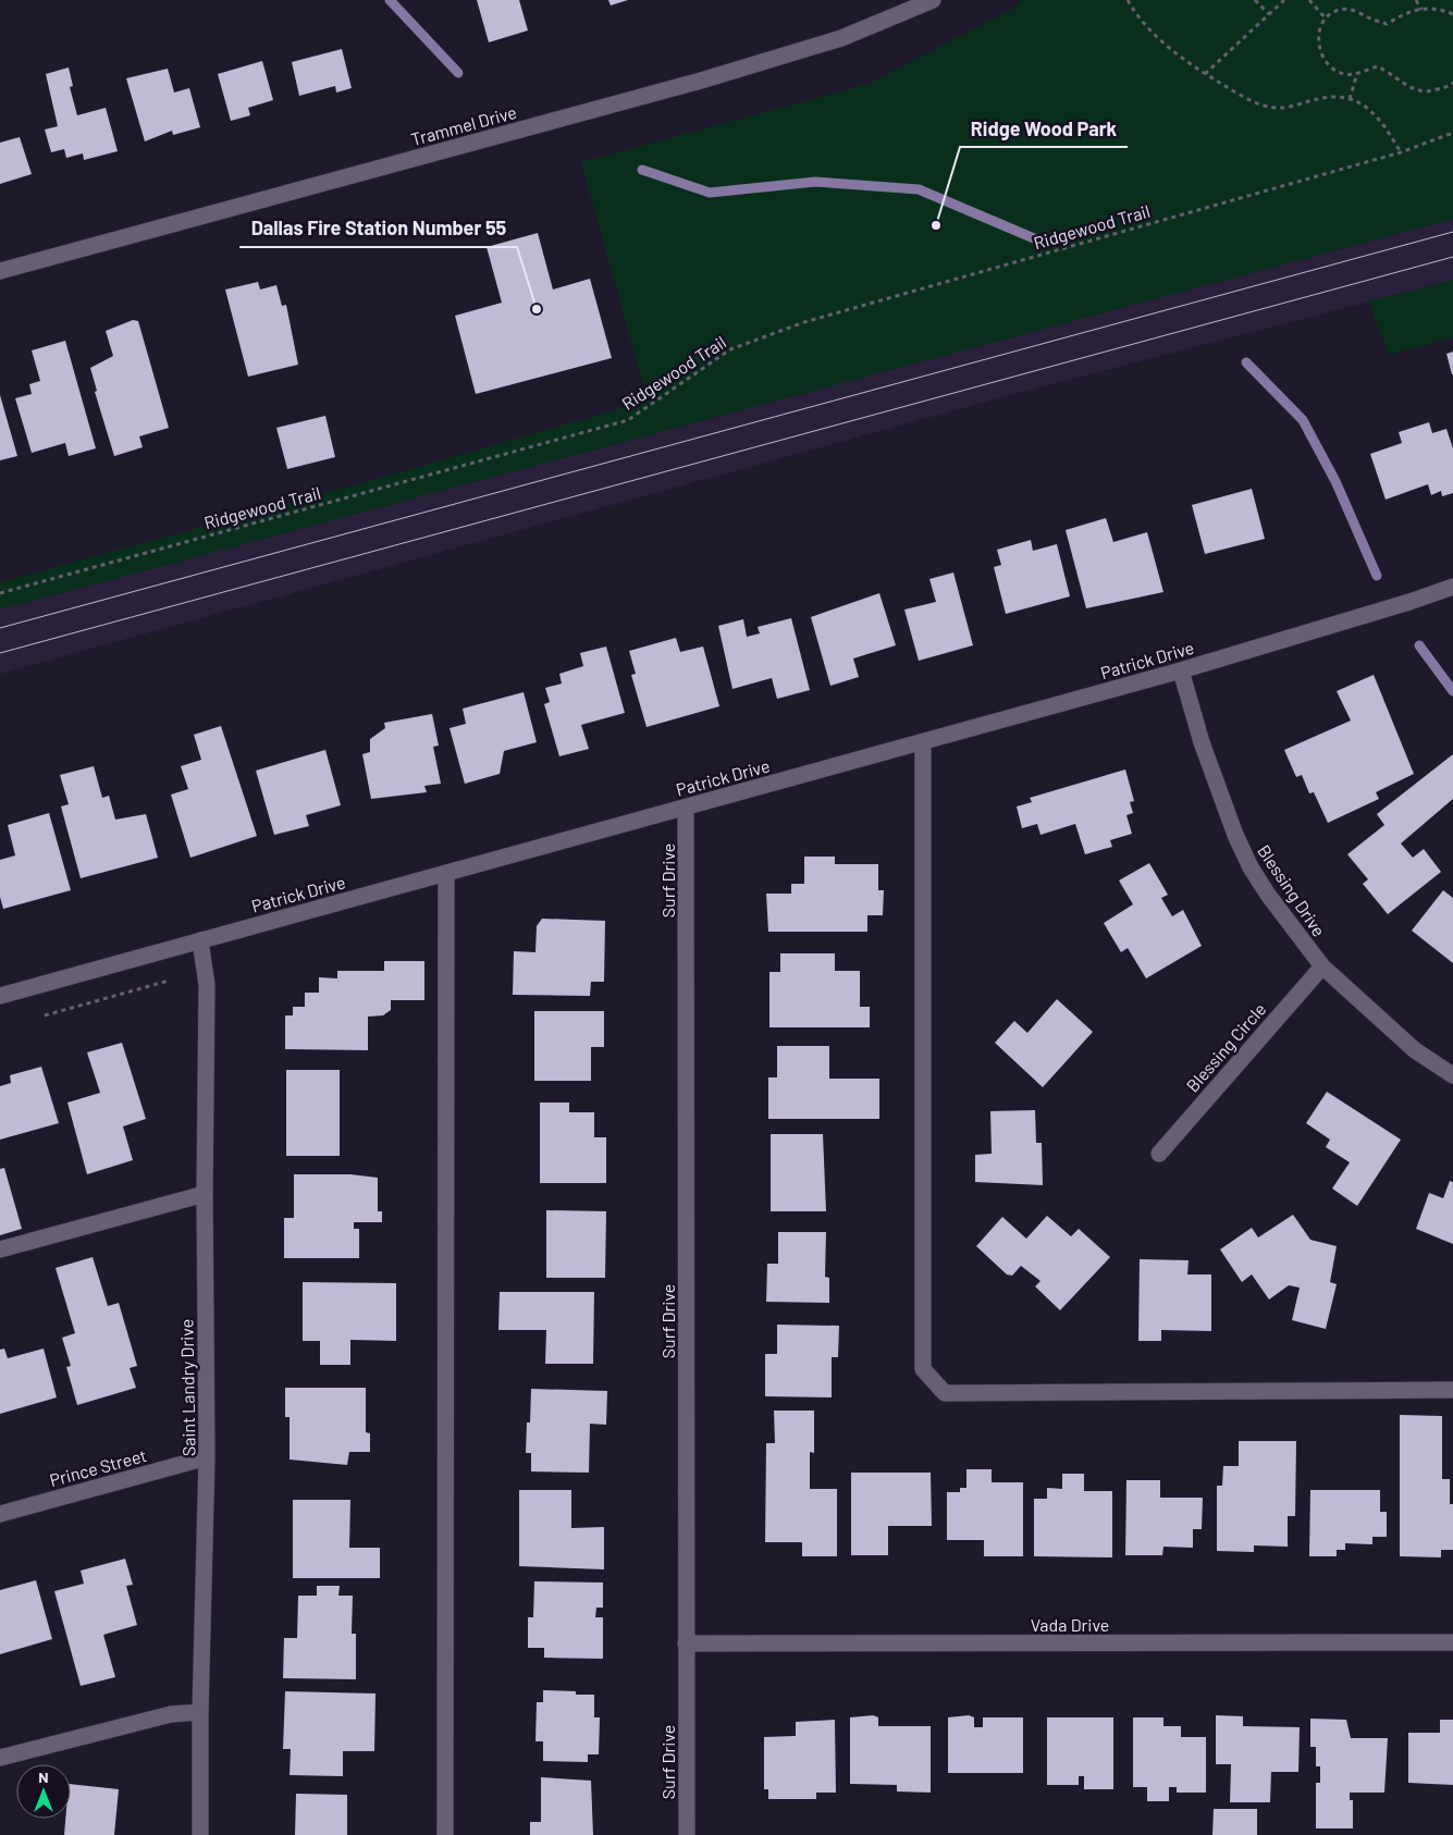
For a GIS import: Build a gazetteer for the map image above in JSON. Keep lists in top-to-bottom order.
{
  "streets": {
    "street": [
      "Trammel Drive",
      "Patrick Drive",
      "Surf Drive",
      "Blessing Drive",
      "Blessing Circle",
      "Saint Landry Drive",
      "Prince Street",
      "Vada Drive"
    ],
    "path": ["Ridgewood Trail"]
  },
  "crossings": [
    ["Patrick Drive", "Surf Drive"],
    ["Patrick Drive", "Blessing Drive"],
    ["Patrick Drive", "Saint Landry Drive"],
    ["Surf Drive", "Vada Drive"],
    ["Blessing Drive", "Blessing Circle"],
    ["Saint Landry Drive", "Prince Street"]
  ],
  "places": ["Ridge Wood Park", "Dallas Fire Station Number 55"],
  "north": "top"
}
